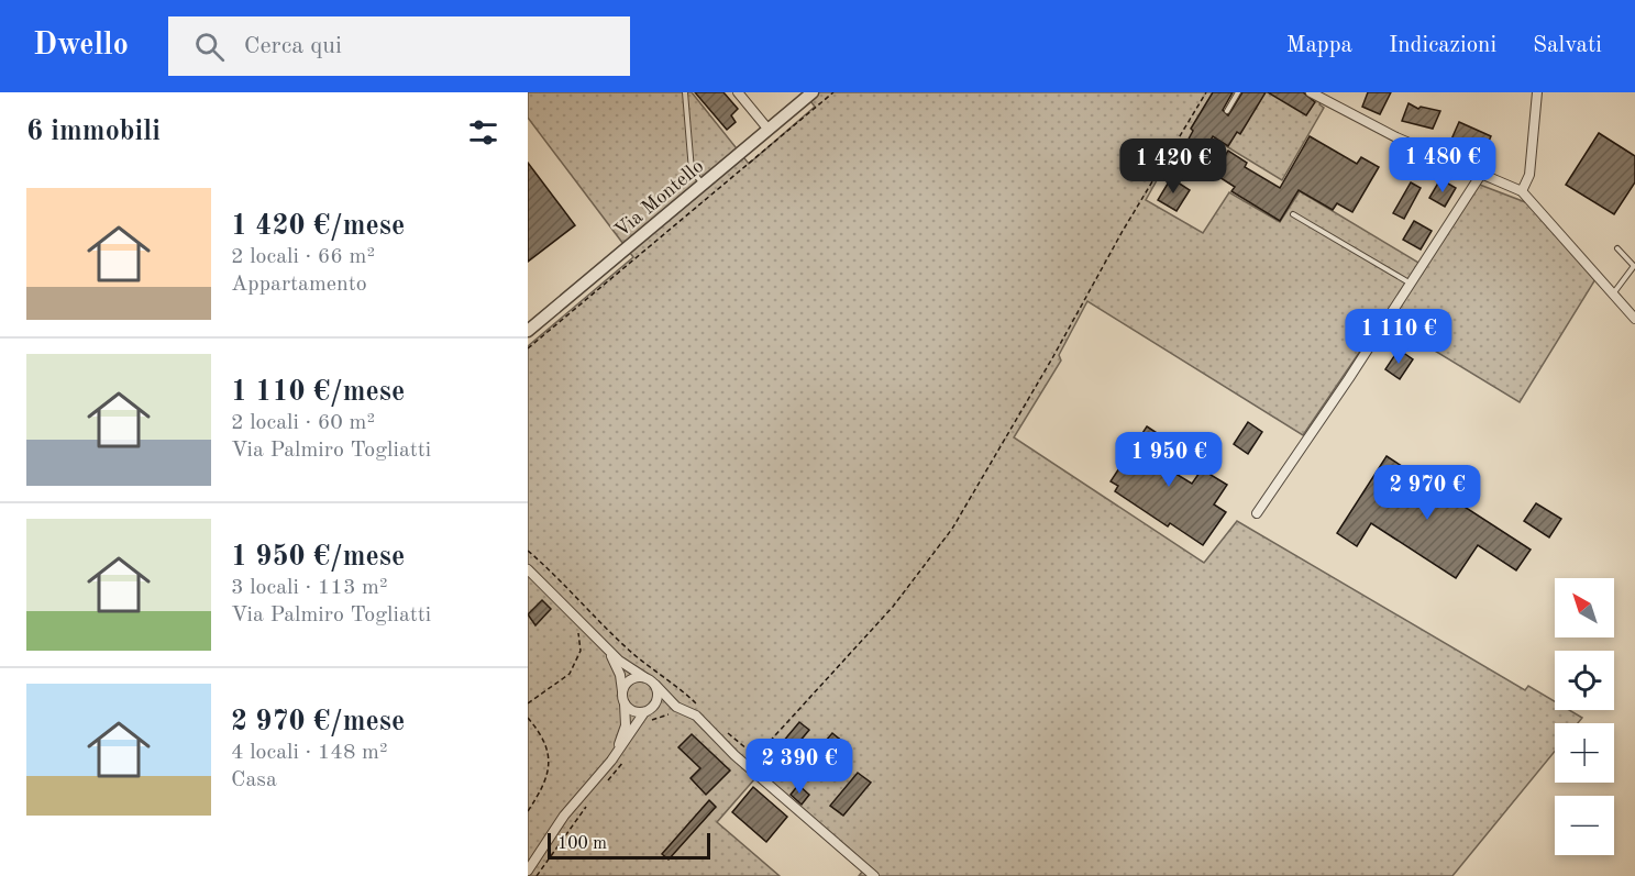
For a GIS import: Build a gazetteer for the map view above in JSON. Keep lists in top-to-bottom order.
{
  "streets": {
    "street": ["Via Montello"]
  },
  "scale_bar": "100 m",
  "north": "top left",
  "page": {
    "header": "Dwello",
    "search": "Cerca qui",
    "nav": ["Mappa", "Indicazioni", "Salvati"],
    "heading": "6 immobili",
    "price": [
      "1 480 €",
      "1 420 €",
      "1 110 €",
      "1 950 €",
      "2 970 €",
      "2 390 €"
    ],
    "list": [
      {
        "name": "1 420 €/mese",
        "note": "2 locali · 66 m² · Appartamento"
      },
      {
        "name": "1 110 €/mese",
        "note": "2 locali · 60 m² · Via Palmiro Togliatti"
      },
      {
        "name": "1 950 €/mese",
        "note": "3 locali · 113 m² · Via Palmiro Togliatti"
      },
      {
        "name": "2 970 €/mese",
        "note": "4 locali · 148 m² · Casa"
      }
    ],
    "map_buttons": ["+", "−"],
    "scale": "100 m"
  }
}
